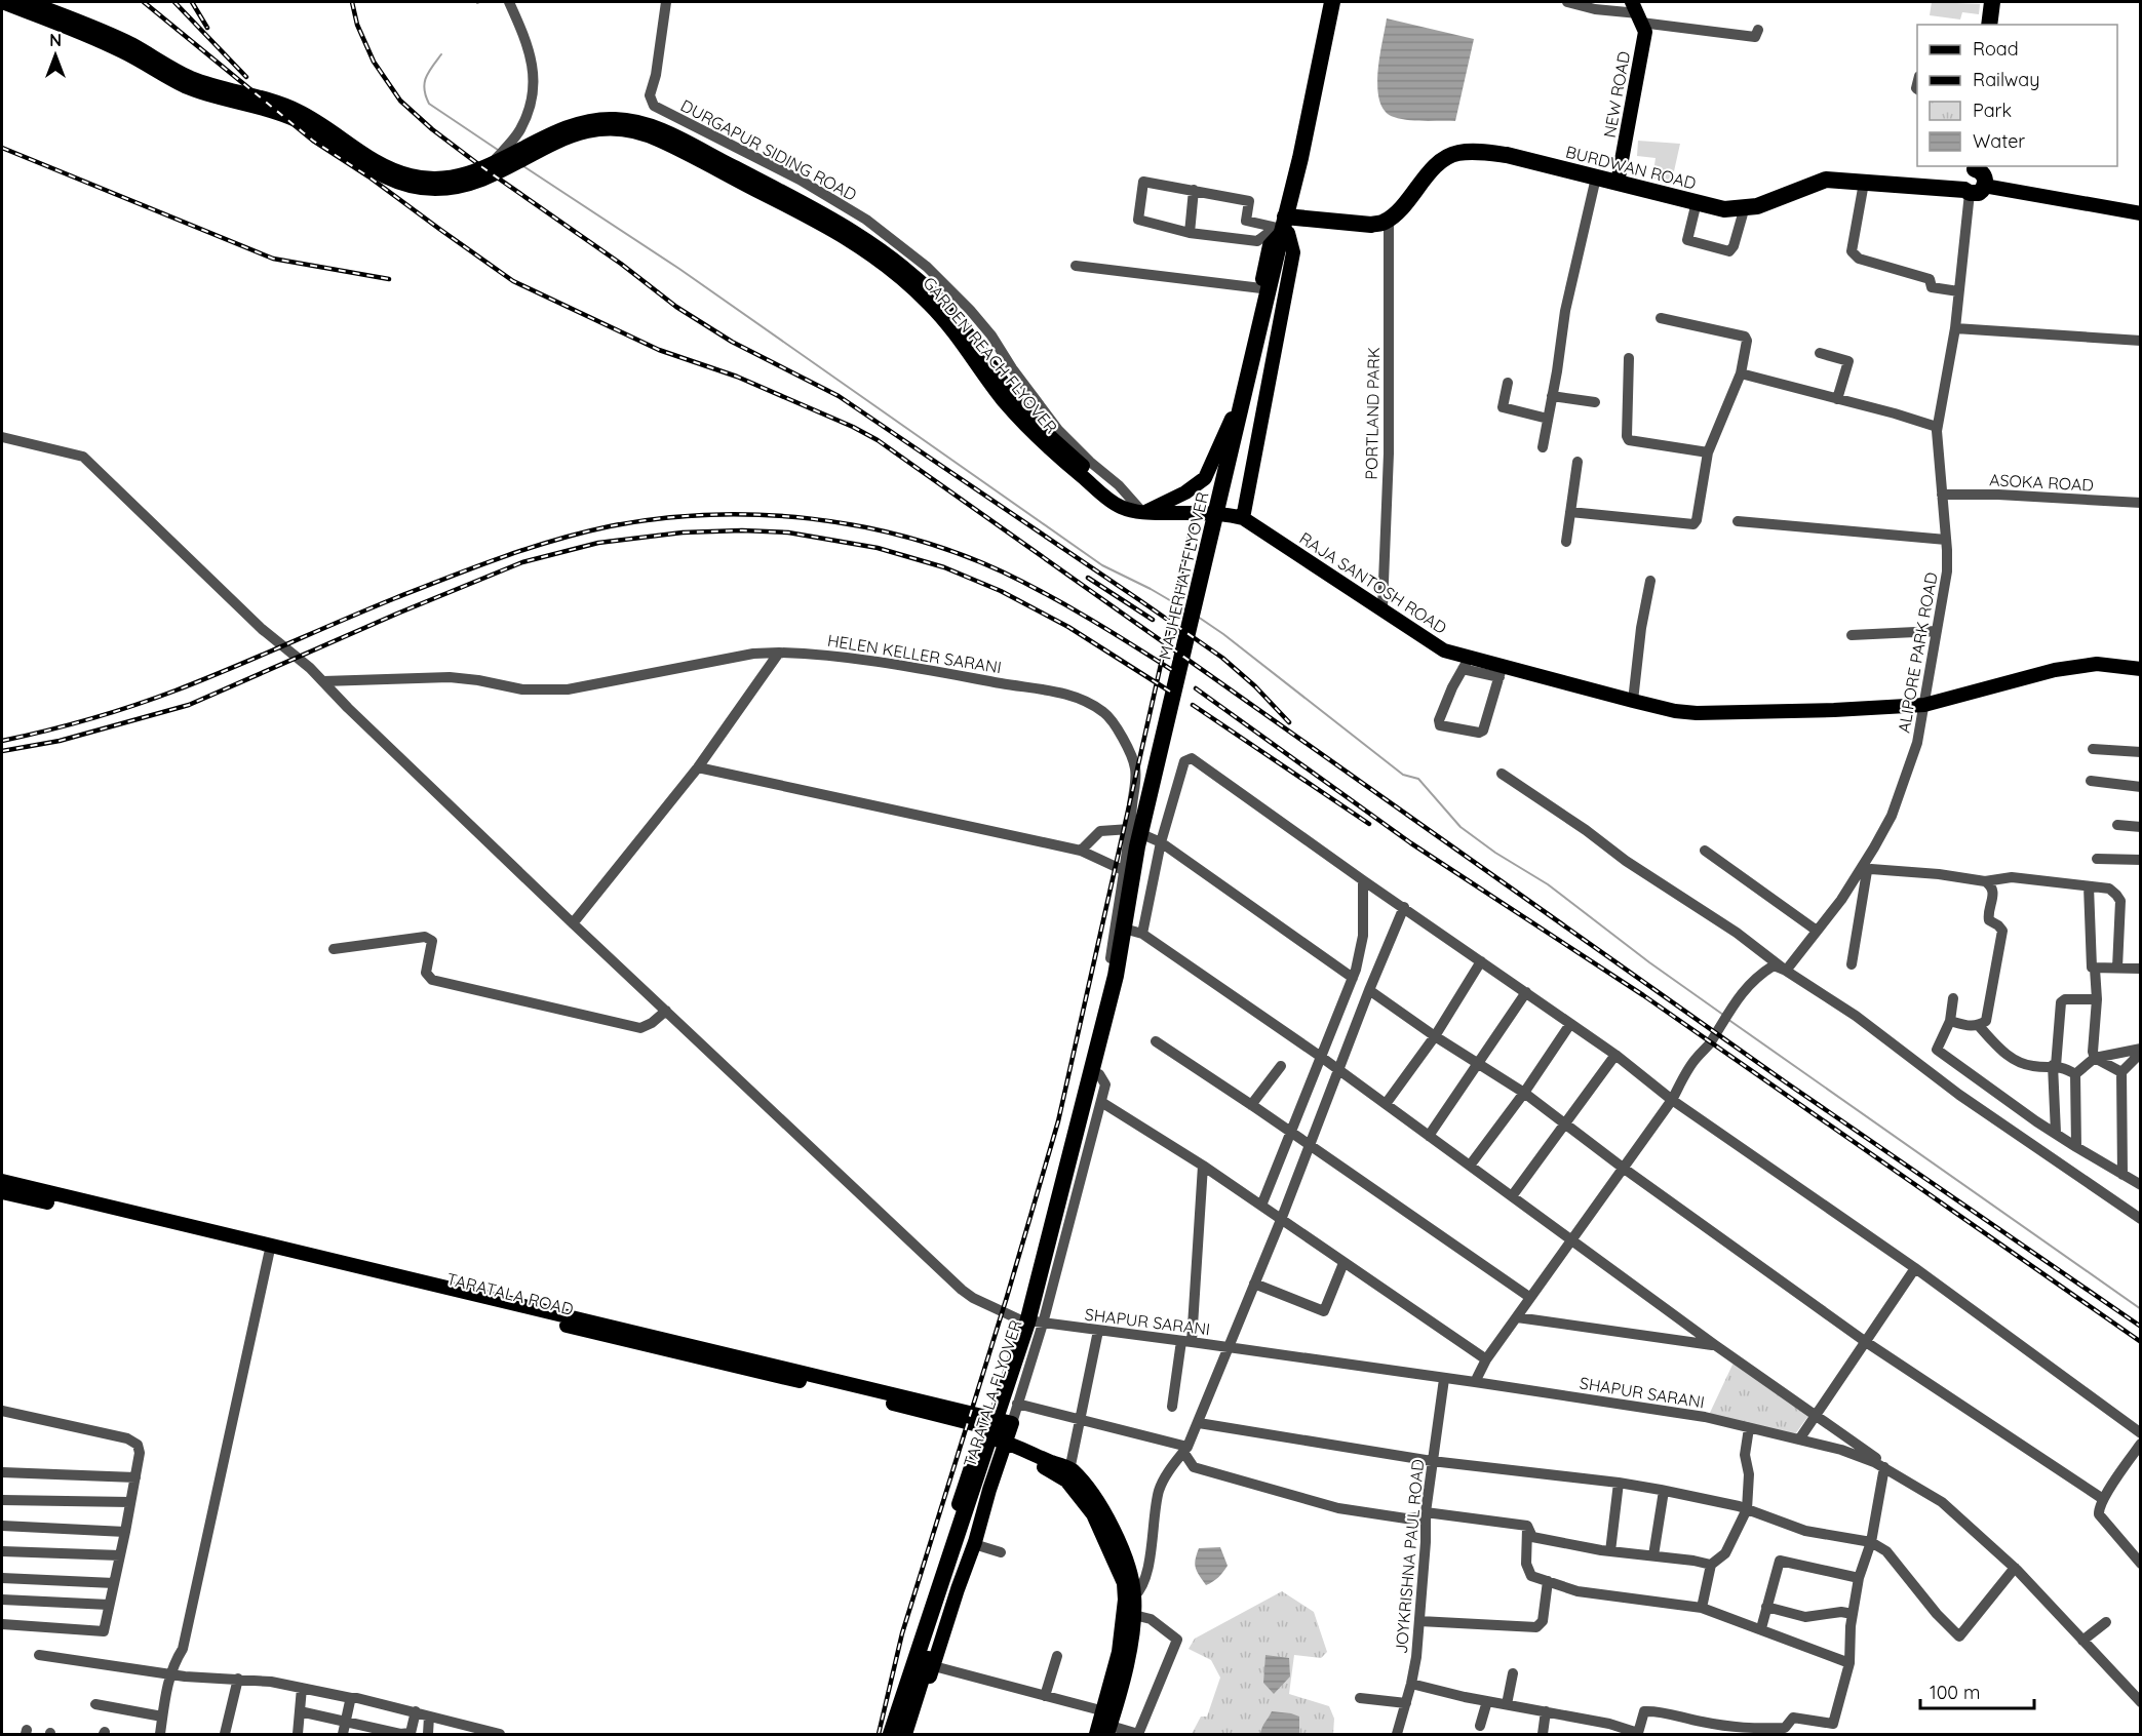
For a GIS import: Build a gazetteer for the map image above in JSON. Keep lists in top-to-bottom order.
{
  "streets": {
    "highway": ["BURDWAN ROAD", "MAJHERHAT FLYOVER", "TARATALA FLYOVER"],
    "main road": [
      "NEW ROAD",
      "GARDEN REACH FLYOVER",
      "RAJA SANTOSH ROAD",
      "TARATALA ROAD"
    ],
    "street": [
      "DURGAPUR SIDING ROAD",
      "PORTLAND PARK",
      "ASOKA ROAD",
      "ALIPORE PARK ROAD",
      "HELEN KELLER SARANI",
      "SHAPUR SARANI",
      "JOYKRISHNA PAUL ROAD"
    ]
  },
  "crossings": [
    ["NEW ROAD", "BURDWAN ROAD"],
    ["DURGAPUR SIDING ROAD", "GARDEN REACH FLYOVER"],
    ["BURDWAN ROAD", "PORTLAND PARK"],
    ["BURDWAN ROAD", "ALIPORE PARK ROAD"],
    ["PORTLAND PARK", "RAJA SANTOSH ROAD"],
    ["ASOKA ROAD", "ALIPORE PARK ROAD"],
    ["RAJA SANTOSH ROAD", "ALIPORE PARK ROAD"],
    ["HELEN KELLER SARANI", "SHAPUR SARANI"],
    ["SHAPUR SARANI", "JOYKRISHNA PAUL ROAD"]
  ],
  "legend": [
    "Road",
    "Railway",
    "Park",
    "Water"
  ],
  "scale_bar": "100 m",
  "north": "top"
}
